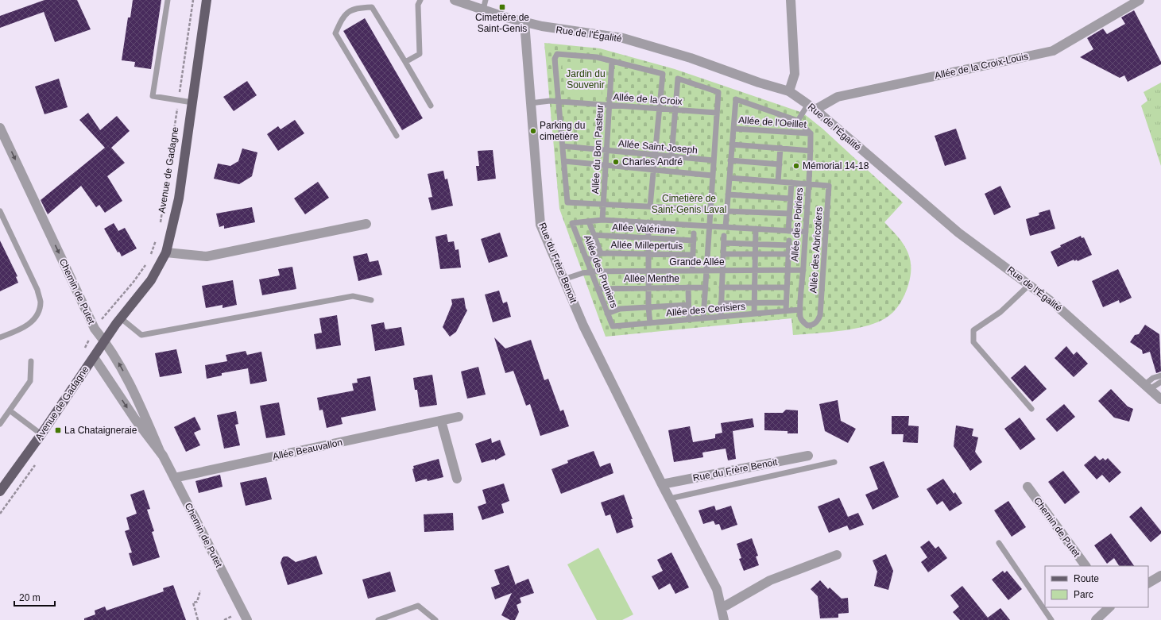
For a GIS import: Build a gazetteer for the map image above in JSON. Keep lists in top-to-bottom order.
{
  "streets": {
    "main road": ["Avenue de Gadagne"],
    "street": [
      "Rue de l'Égalité",
      "Allée de la Croix-Louis",
      "Rue du Frère Benoit",
      "Chemin de Putet",
      "Allée Beauvallon"
    ],
    "lane": [
      "Allée de la Croix",
      "Allée de l'Oeillet",
      "Allée Saint-Joseph",
      "Allée du Bon Pasteur",
      "Allée des Poiriers",
      "Allée Valériane",
      "Allée Millepertuis",
      "Allée des Abricotiers",
      "Grande Allée",
      "Allée des Pruniers",
      "Allée Menthe",
      "Allée des Cerisiers"
    ]
  },
  "crossings": [
    ["Rue de l'Égalité", "Allée de la Croix-Louis"],
    ["Rue de l'Égalité", "Rue du Frère Benoit"],
    ["Allée de la Croix", "Allée du Bon Pasteur"],
    ["Allée de la Croix", "Rue du Frère Benoit"],
    ["Allée de l'Oeillet", "Allée des Poiriers"],
    ["Allée Saint-Joseph", "Allée du Bon Pasteur"],
    ["Avenue de Gadagne", "Chemin de Putet"],
    ["Allée des Poiriers", "Allée des Abricotiers"],
    ["Allée des Poiriers", "Grande Allée"],
    ["Allée des Poiriers", "Allée des Cerisiers"],
    ["Grande Allée", "Rue du Frère Benoit"],
    ["Grande Allée", "Allée des Pruniers"],
    ["Allée des Pruniers", "Allée Menthe"],
    ["Allée des Pruniers", "Allée des Cerisiers"],
    ["Chemin de Putet", "Allée Beauvallon"]
  ],
  "parks": ["Jardin du Souvenir", "Cimetière de Saint-Genis Laval"],
  "places": {
    "transit": ["Cimetière de Saint-Genis", "La Chataigneraie"],
    "other": ["Parking du cimetière", "Charles André", "Mémorial 14-18"]
  },
  "legend": ["Route", "Parc"],
  "scale_bar": "20 m"
}
